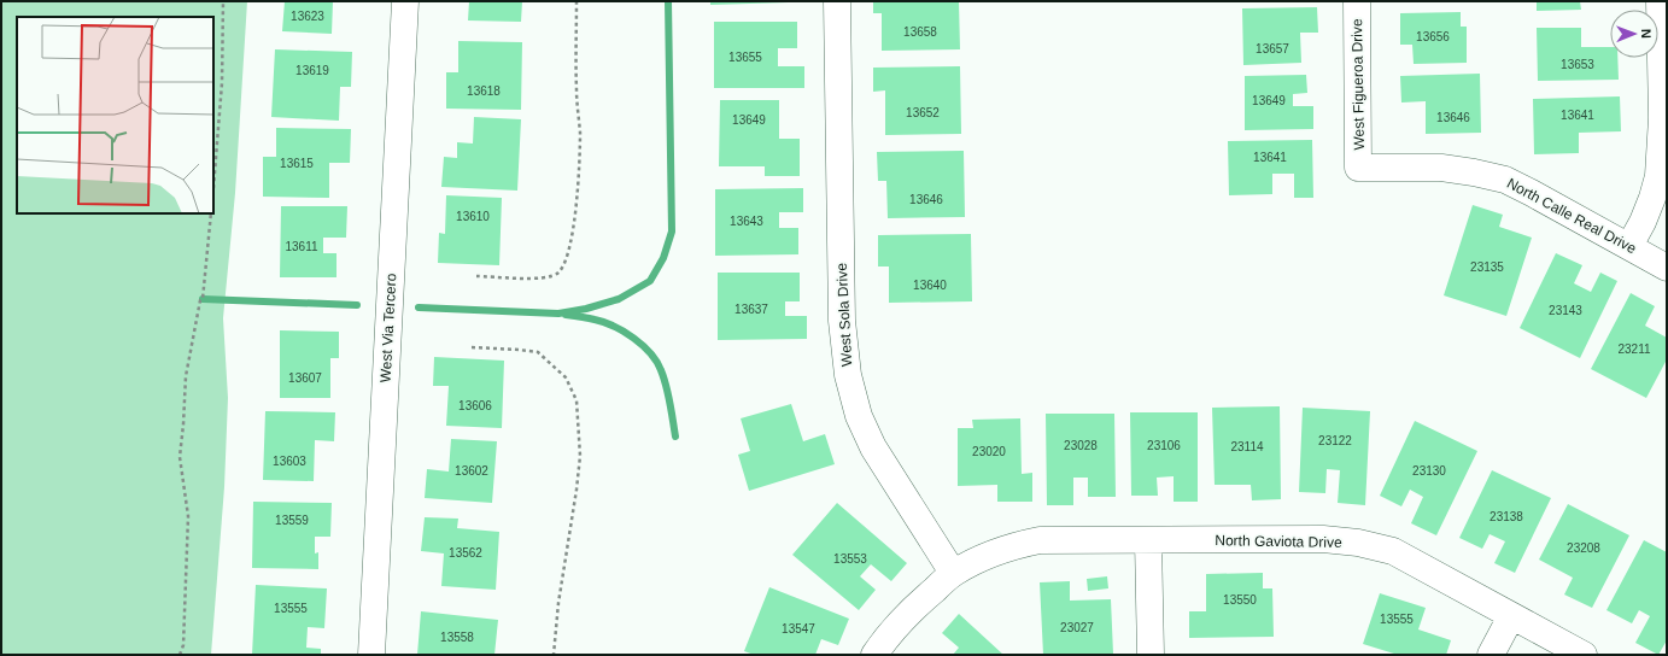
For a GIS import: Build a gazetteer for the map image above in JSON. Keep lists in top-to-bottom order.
{
  "streets": {
    "street": [
      "West Figueroa Drive",
      "North Calle Real Drive",
      "West Sola Drive",
      "West Via Tercero",
      "North Gaviota Drive"
    ]
  },
  "crossings": [
    ["West Figueroa Drive", "North Calle Real Drive"],
    ["West Sola Drive", "North Gaviota Drive"]
  ],
  "house_numbers": [
    "13623",
    "13658",
    "13656",
    "13657",
    "13655",
    "13653",
    "13619",
    "13618",
    "13649",
    "13652",
    "13641",
    "13646",
    "13649",
    "13641",
    "13615",
    "13646",
    "13610",
    "13643",
    "13611",
    "23135",
    "13640",
    "13637",
    "23143",
    "23211",
    "13607",
    "13606",
    "23122",
    "23028",
    "23106",
    "23114",
    "23020",
    "13603",
    "13602",
    "23130",
    "23138",
    "13559",
    "23208",
    "13562",
    "13553",
    "13550",
    "13555",
    "13555",
    "23027",
    "13547",
    "13558"
  ],
  "north": "right"
}
